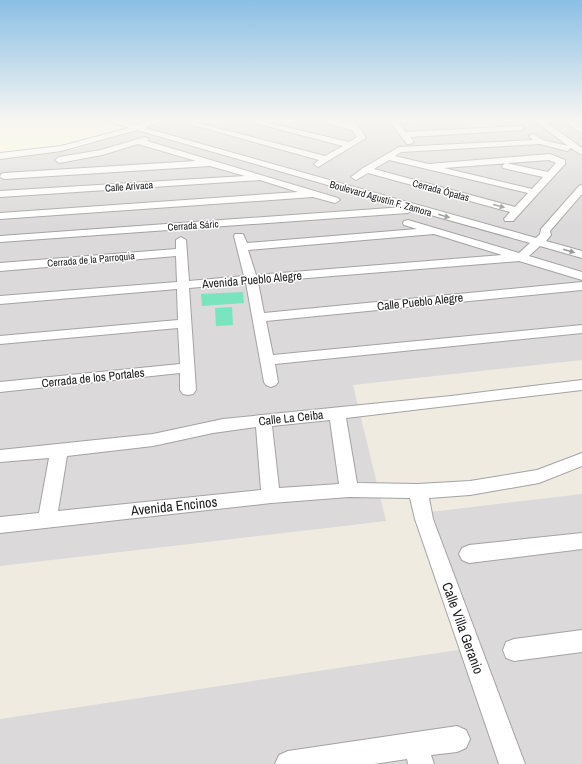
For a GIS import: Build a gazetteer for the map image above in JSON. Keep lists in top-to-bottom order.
{
  "streets": {
    "street": [
      "Calle Arivaca",
      "Cerrada Ópatas",
      "Boulevard Agustín F. Zamora",
      "Cerrada Sáric",
      "Cerrada de la Parroquia",
      "Avenida Pueblo Alegre",
      "Calle Pueblo Alegre",
      "Cerrada de los Portales",
      "Calle La Ceiba",
      "Avenida Encinos",
      "Calle Villa Geranio"
    ]
  },
  "crossings": [
    ["Calle Arivaca", "Cerrada Sáric"],
    ["Boulevard Agustín F. Zamora", "Cerrada Sáric"],
    ["Cerrada de la Parroquia", "Avenida Pueblo Alegre"],
    ["Avenida Encinos", "Calle Villa Geranio"]
  ]
}
